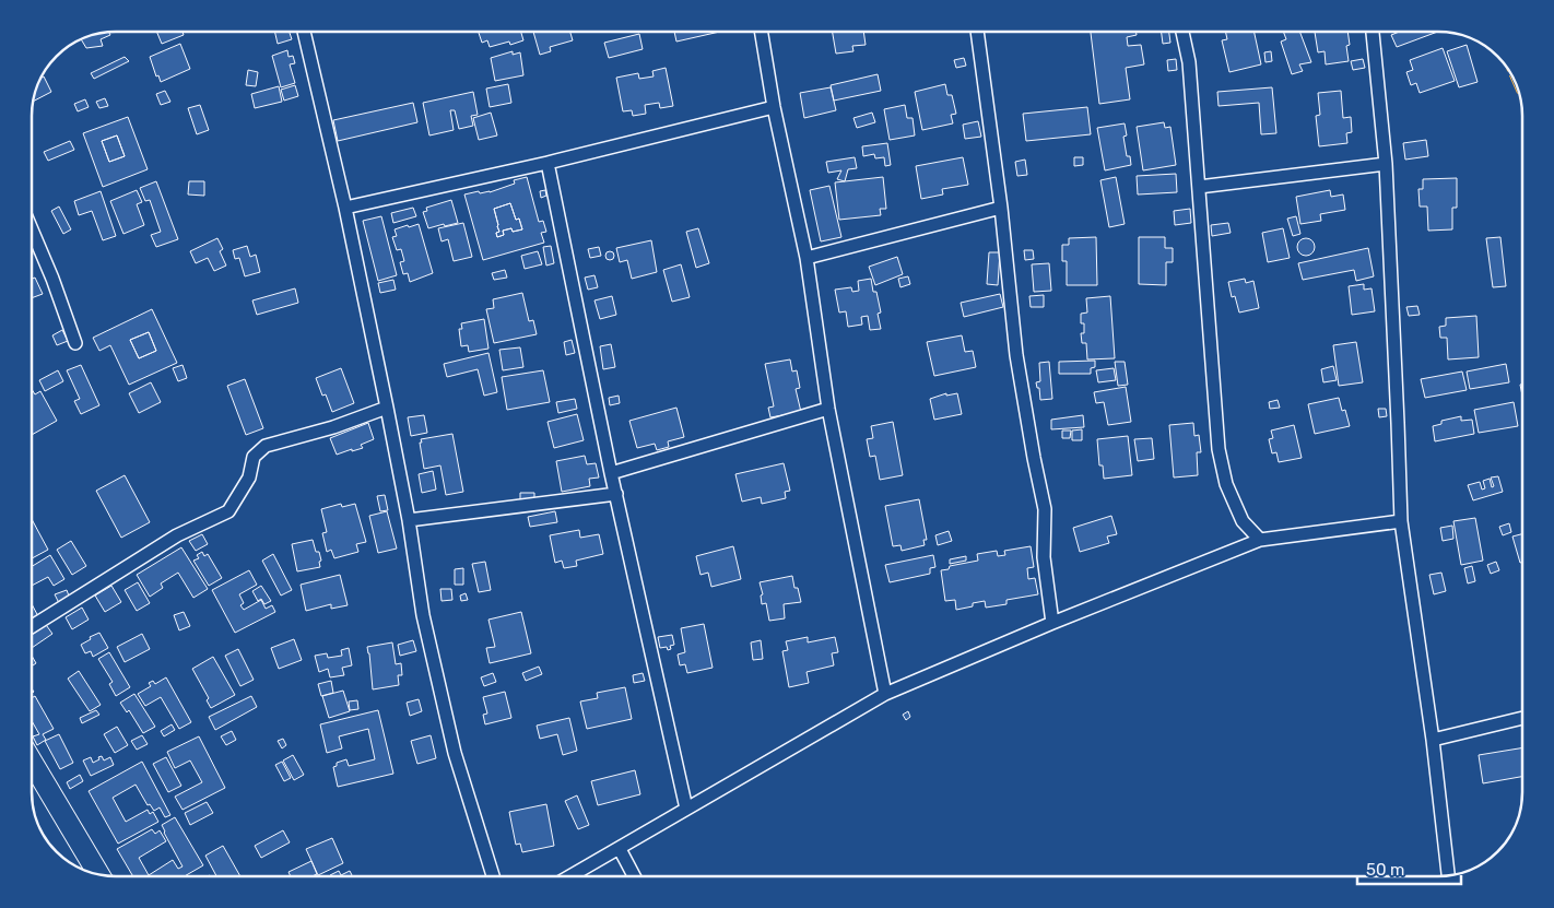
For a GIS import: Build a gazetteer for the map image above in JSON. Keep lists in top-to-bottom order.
{
  "scale_bar": "50 m"
}
